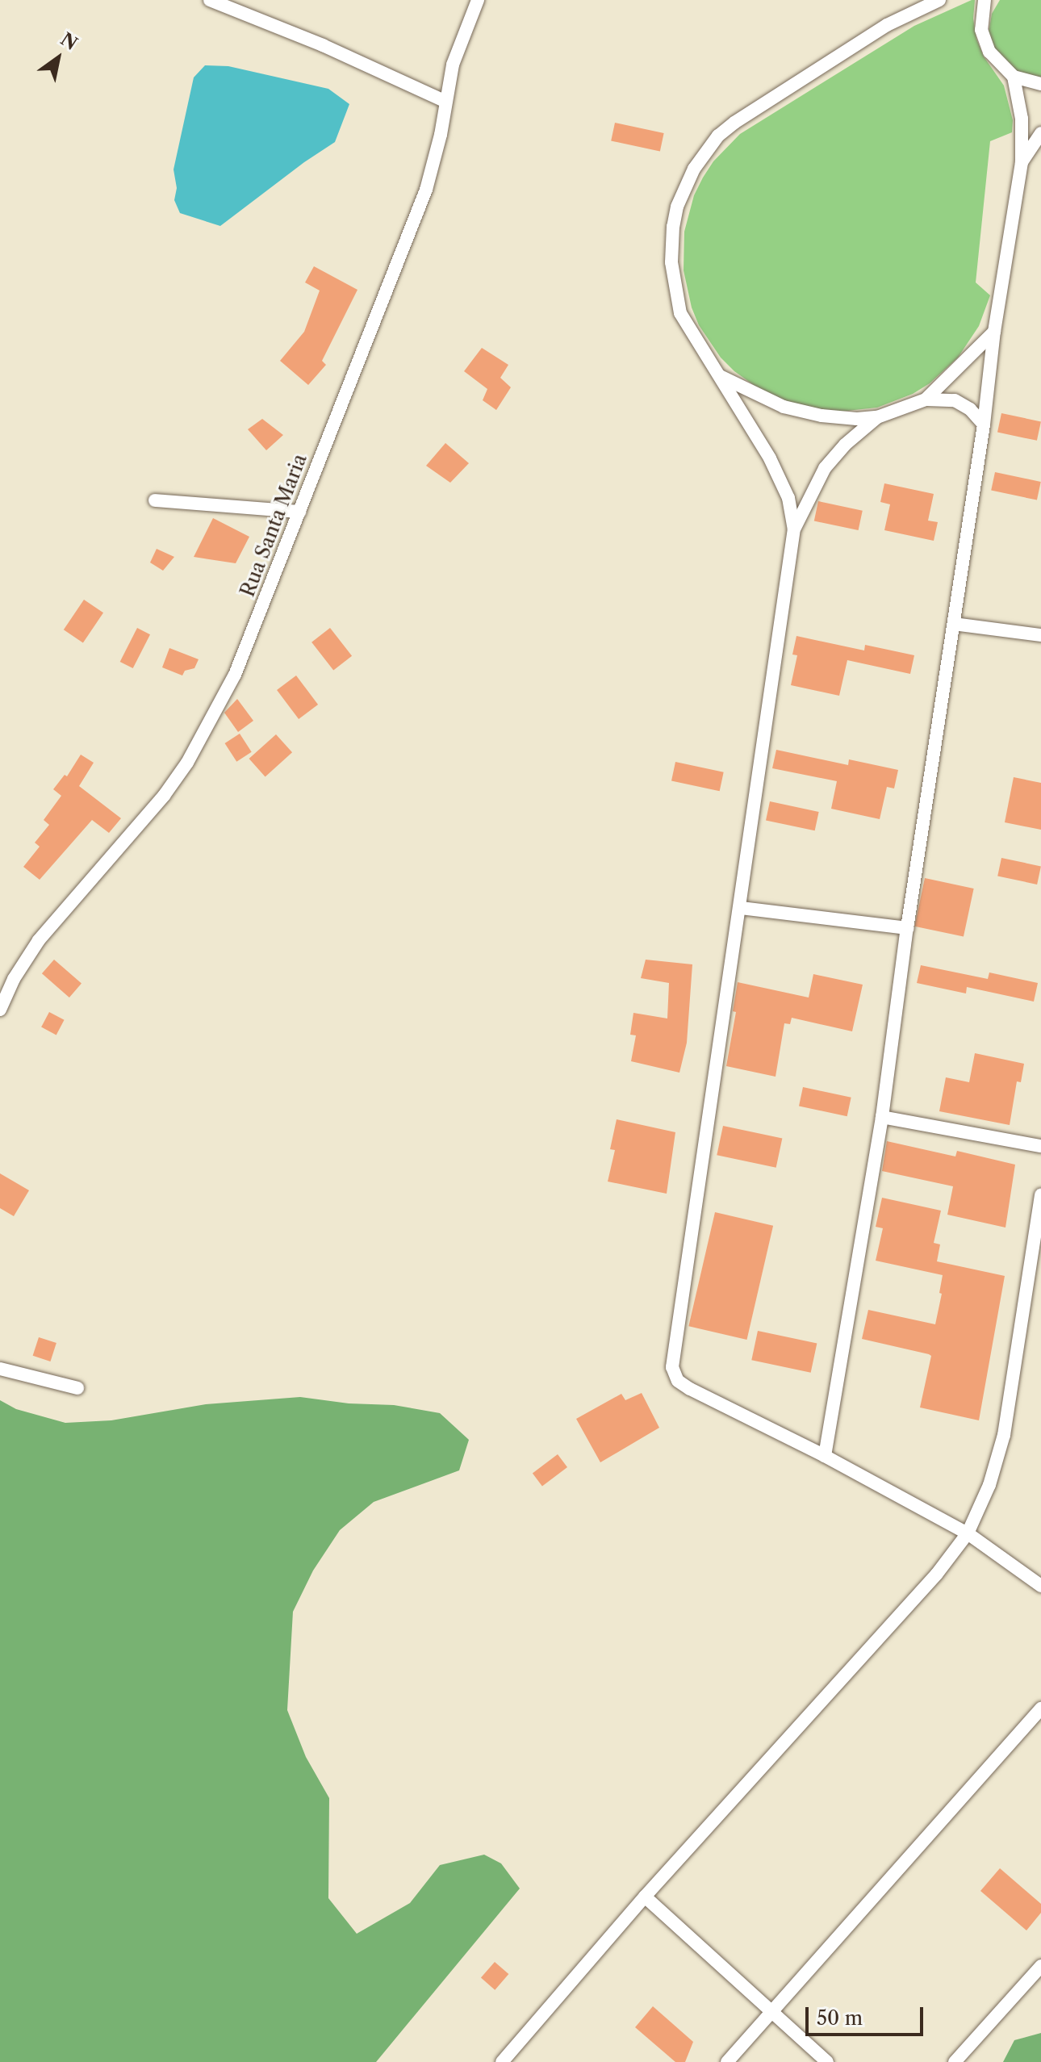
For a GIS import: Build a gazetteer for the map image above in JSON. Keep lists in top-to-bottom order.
{
  "streets": {
    "street": ["Rua Santa Maria"]
  },
  "scale_bar": "50 m",
  "north": "top right"
}
